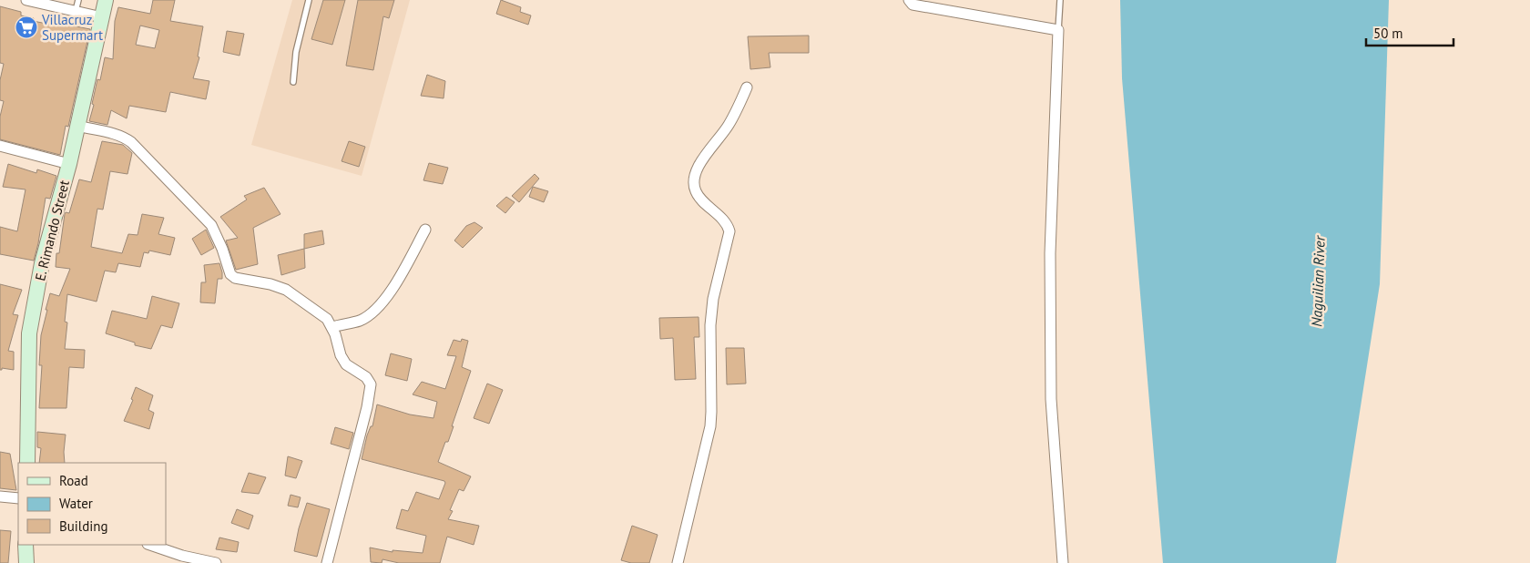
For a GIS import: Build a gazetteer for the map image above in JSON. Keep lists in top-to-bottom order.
{
  "streets": {
    "street": ["E. Rimando Street"]
  },
  "water": ["Naguilian River"],
  "places": {
    "supermarket": ["Villacruz Supermart"]
  },
  "legend": ["Road", "Water", "Building"],
  "scale_bar": "50 m"
}
